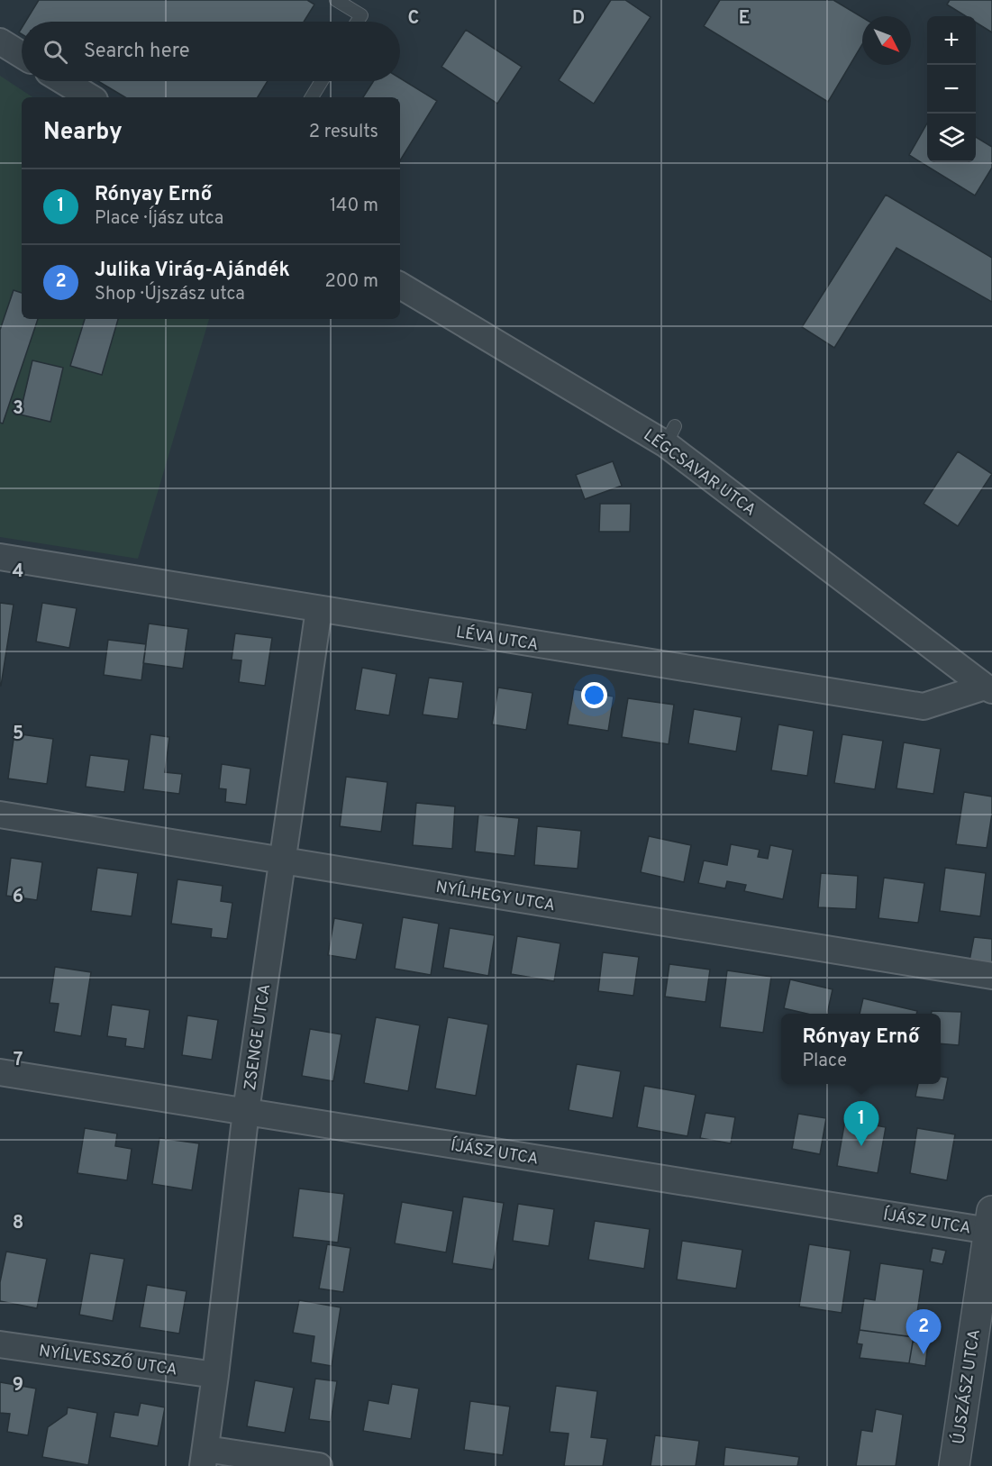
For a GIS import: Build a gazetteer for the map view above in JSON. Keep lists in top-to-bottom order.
{
  "streets": {
    "street": [
      "LÉGCSAVAR UTCA",
      "LÉVA UTCA",
      "NYÍLHEGY UTCA",
      "ZSENGE UTCA",
      "ÍJÁSZ UTCA",
      "NYÍLVESSZŐ UTCA",
      "ÚJSZÁSZ UTCA"
    ]
  },
  "crossings": [
    ["LÉGCSAVAR UTCA", "LÉVA UTCA"],
    ["LÉVA UTCA", "ZSENGE UTCA"],
    ["NYÍLHEGY UTCA", "ZSENGE UTCA"],
    ["ZSENGE UTCA", "ÍJÁSZ UTCA"],
    ["ZSENGE UTCA", "NYÍLVESSZŐ UTCA"],
    ["ÍJÁSZ UTCA", "ÚJSZÁSZ UTCA"]
  ],
  "north": "bottom right",
  "page": {
    "map_buttons": ["+", "−"],
    "search": "Search here",
    "heading": ["Nearby", "2 results"],
    "list": [
      {
        "mark": "1",
        "name": "Rónyay Ernő",
        "note": "Place · Íjász utca",
        "value": "140 m"
      },
      {
        "mark": "2",
        "name": "Julika Virág-Ajándék",
        "note": "Shop · Újszász utca",
        "value": "200 m"
      }
    ],
    "popup": ["Rónyay Ernő", "Place"],
    "pins": ["1", "2"]
  },
  "grid": {
    "columns": ["C", "D", "E"],
    "rows": [
      "3",
      "4",
      "5",
      "6",
      "7",
      "8",
      "9"
    ]
  }
}
